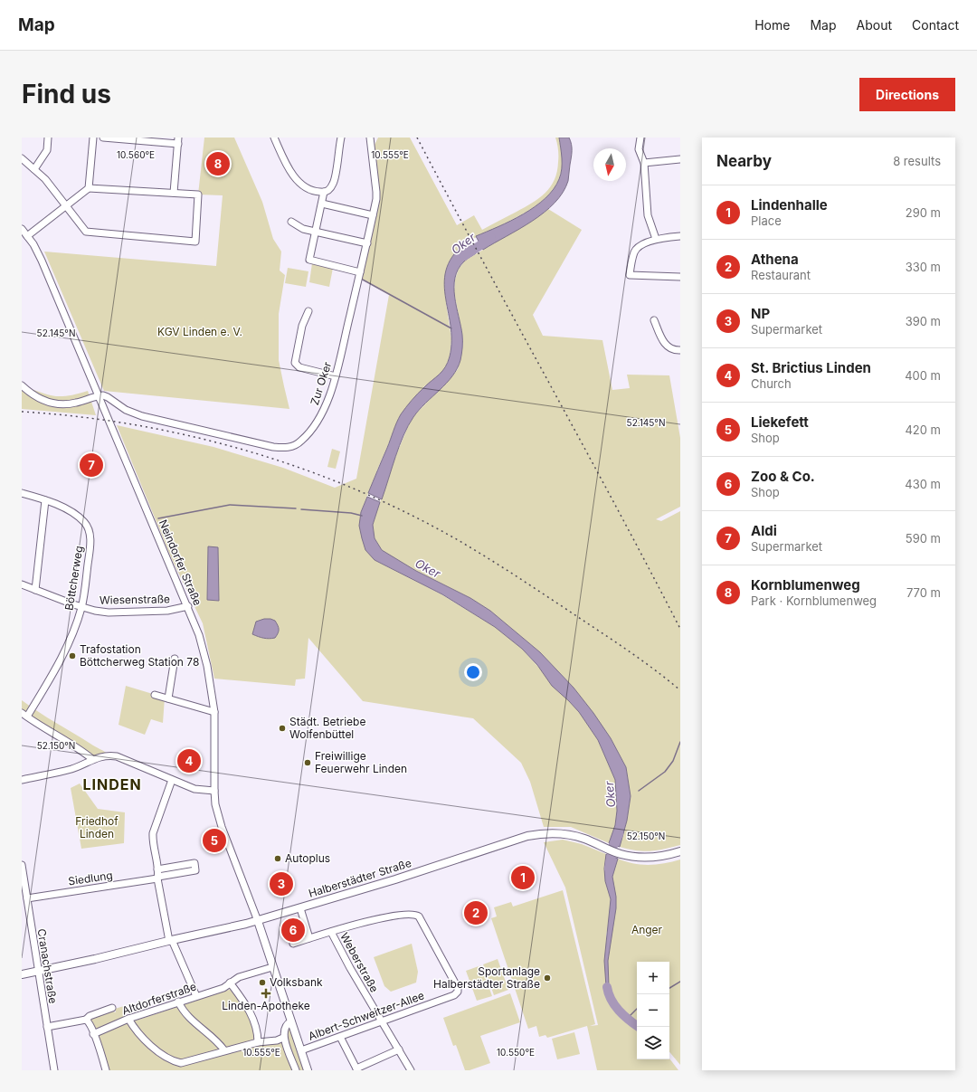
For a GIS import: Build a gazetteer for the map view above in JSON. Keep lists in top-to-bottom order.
{
  "streets": {
    "main road": ["Halberstädter Straße"],
    "street": [
      "Zur Oker",
      "Neindorfer Straße",
      "Böttcherweg",
      "Wiesenstraße",
      "Siedlung",
      "Weberstraße",
      "Cranachstraße",
      "Altdorferstraße",
      "Albert-Schweitzer-Allee"
    ]
  },
  "crossings": [
    ["Zur Oker", "Neindorfer Straße"],
    ["Neindorfer Straße", "Wiesenstraße"],
    ["Neindorfer Straße", "Halberstädter Straße"],
    ["Böttcherweg", "Wiesenstraße"],
    ["Siedlung", "Cranachstraße"],
    ["Halberstädter Straße", "Cranachstraße"],
    ["Weberstraße", "Albert-Schweitzer-Allee"],
    ["Cranachstraße", "Altdorferstraße"]
  ],
  "districts": ["LINDEN"],
  "water": ["Oker"],
  "parks": ["KGV Linden e. V.", "Friedhof Linden", "Anger"],
  "places": {
    "other": [
      "Trafostation Böttcherweg Station 78",
      "Städt. Betriebe Wolfenbüttel",
      "Freiwillige Feuerwehr Linden",
      "Autoplus",
      "Sportanlage Halberstädter Straße",
      "Volksbank"
    ],
    "health": ["Linden-Apotheke"]
  },
  "north": "bottom",
  "page": {
    "header": "Map",
    "nav": [
      "Home",
      "Map",
      "About",
      "Contact"
    ],
    "buttons": "Directions",
    "title": "Find us",
    "heading": ["Nearby", "8 results"],
    "pins": [
      "8",
      "7",
      "4",
      "5",
      "1",
      "3",
      "2",
      "6"
    ],
    "list": [
      {
        "mark": "1",
        "name": "Lindenhalle",
        "note": "Place",
        "value": "290 m"
      },
      {
        "mark": "2",
        "name": "Athena",
        "note": "Restaurant",
        "value": "330 m"
      },
      {
        "mark": "3",
        "name": "NP",
        "note": "Supermarket",
        "value": "390 m"
      },
      {
        "mark": "4",
        "name": "St. Brictius Linden",
        "note": "Church",
        "value": "400 m"
      },
      {
        "mark": "5",
        "name": "Liekefett",
        "note": "Shop",
        "value": "420 m"
      },
      {
        "mark": "6",
        "name": "Zoo & Co.",
        "note": "Shop",
        "value": "430 m"
      },
      {
        "mark": "7",
        "name": "Aldi",
        "note": "Supermarket",
        "value": "590 m"
      },
      {
        "mark": "8",
        "name": "Kornblumenweg",
        "note": "Park · Kornblumenweg",
        "value": "770 m"
      }
    ],
    "map_buttons": ["+", "−"]
  },
  "coordinates": [
    "10.560°E",
    "10.555°E",
    "52.145°N",
    "52.150°N",
    "10.550°E"
  ]
}
